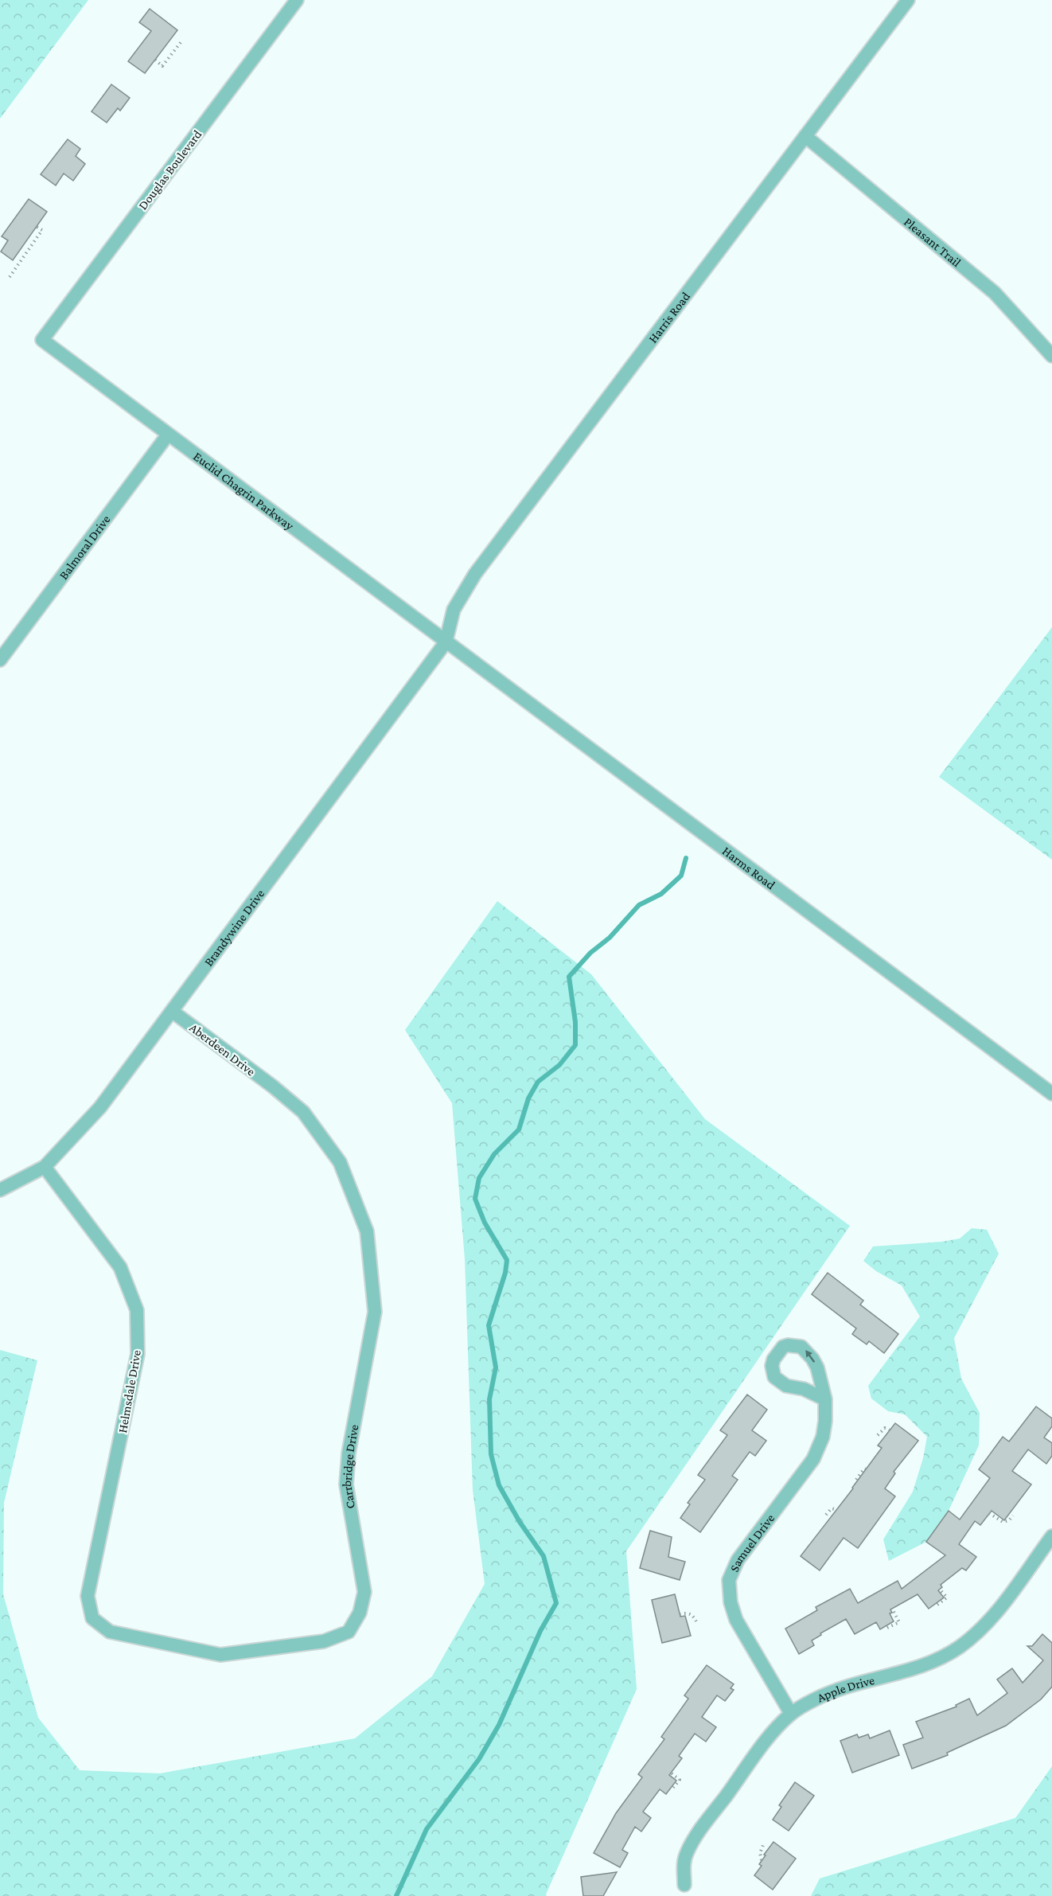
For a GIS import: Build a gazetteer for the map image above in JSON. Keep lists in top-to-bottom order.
{
  "streets": {
    "street": [
      "Douglas Boulevard",
      "Pleasant Trail",
      "Harris Road",
      "Euclid Chagrin Parkway",
      "Balmoral Drive",
      "Harms Road",
      "Brandywine Drive",
      "Aberdeen Drive",
      "Helmsdale Drive",
      "Carrbridge Drive",
      "Samuel Drive",
      "Apple Drive"
    ]
  },
  "crossings": [
    ["Douglas Boulevard", "Euclid Chagrin Parkway"],
    ["Pleasant Trail", "Harris Road"],
    ["Harris Road", "Euclid Chagrin Parkway"],
    ["Harris Road", "Harms Road"],
    ["Harris Road", "Brandywine Drive"],
    ["Euclid Chagrin Parkway", "Balmoral Drive"],
    ["Euclid Chagrin Parkway", "Harms Road"],
    ["Euclid Chagrin Parkway", "Brandywine Drive"],
    ["Harms Road", "Brandywine Drive"],
    ["Brandywine Drive", "Aberdeen Drive"],
    ["Brandywine Drive", "Helmsdale Drive"],
    ["Aberdeen Drive", "Carrbridge Drive"],
    ["Helmsdale Drive", "Carrbridge Drive"],
    ["Samuel Drive", "Apple Drive"]
  ]
}
